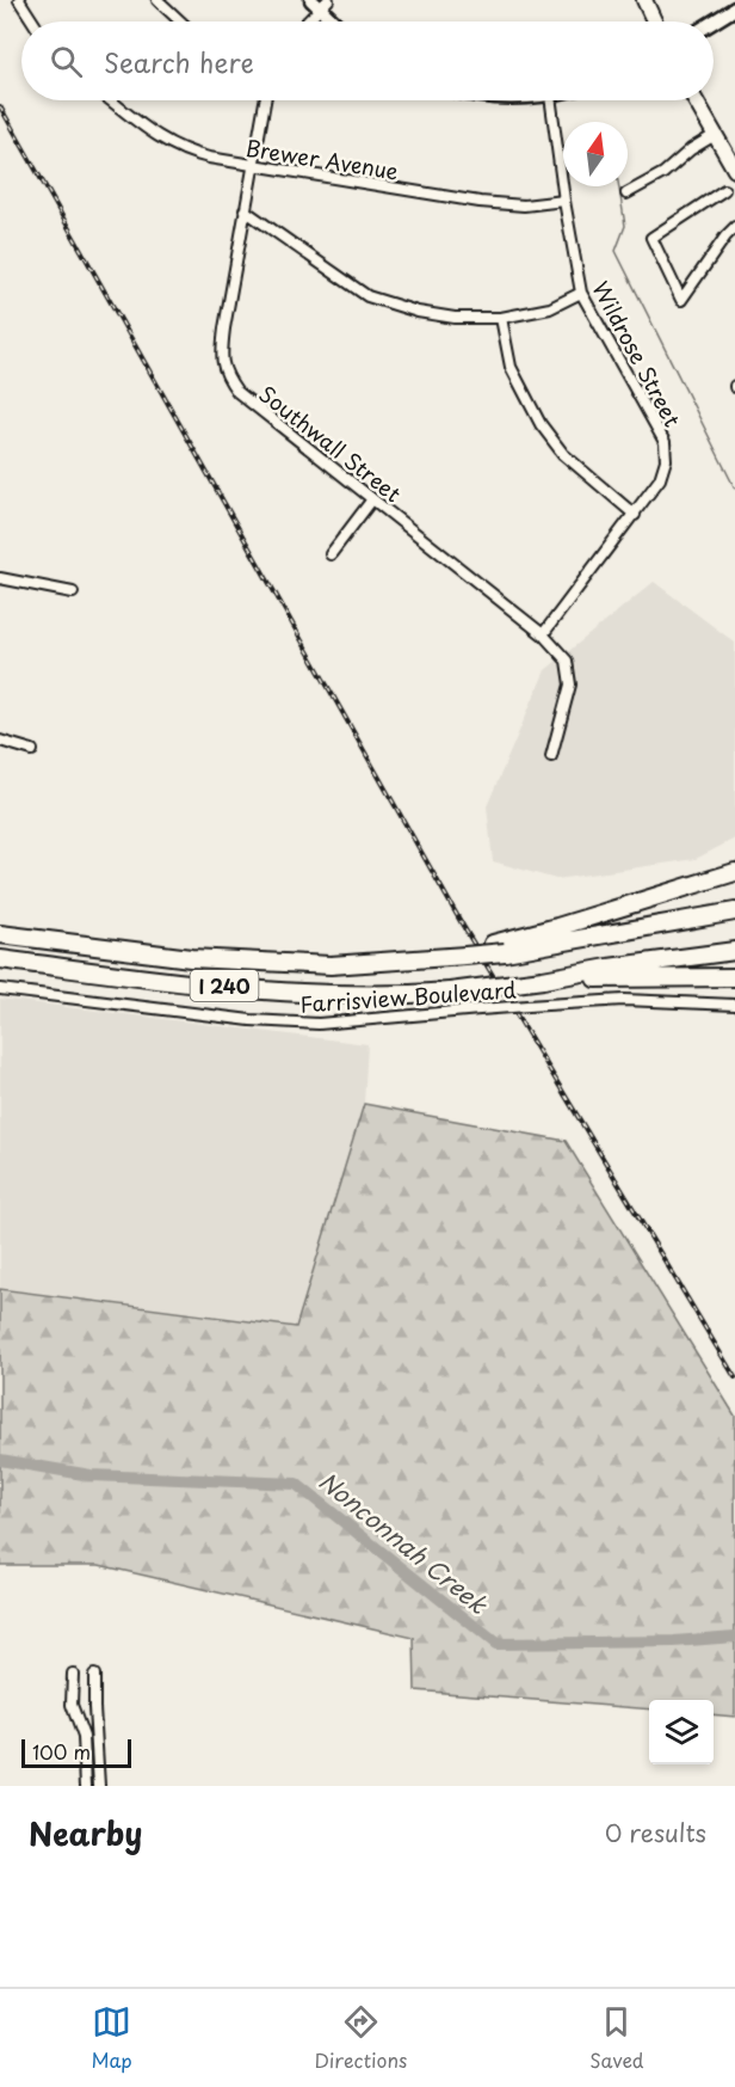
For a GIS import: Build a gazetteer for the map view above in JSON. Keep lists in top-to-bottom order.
{
  "streets": {
    "highway": ["I 240"],
    "street": [
      "Brewer Avenue",
      "Wildrose Street",
      "Southwall Street",
      "Farrisview Boulevard"
    ]
  },
  "crossings": [
    ["Brewer Avenue", "Wildrose Street"],
    ["Brewer Avenue", "Southwall Street"],
    ["Wildrose Street", "Southwall Street"]
  ],
  "water": ["Nonconnah Creek"],
  "scale_bar": "100 m",
  "north": "top",
  "page": {
    "search": "Search here",
    "scale": "100 m",
    "heading": ["Nearby", "0 results"],
    "nav": ["Map", "Directions", "Saved"]
  }
}
